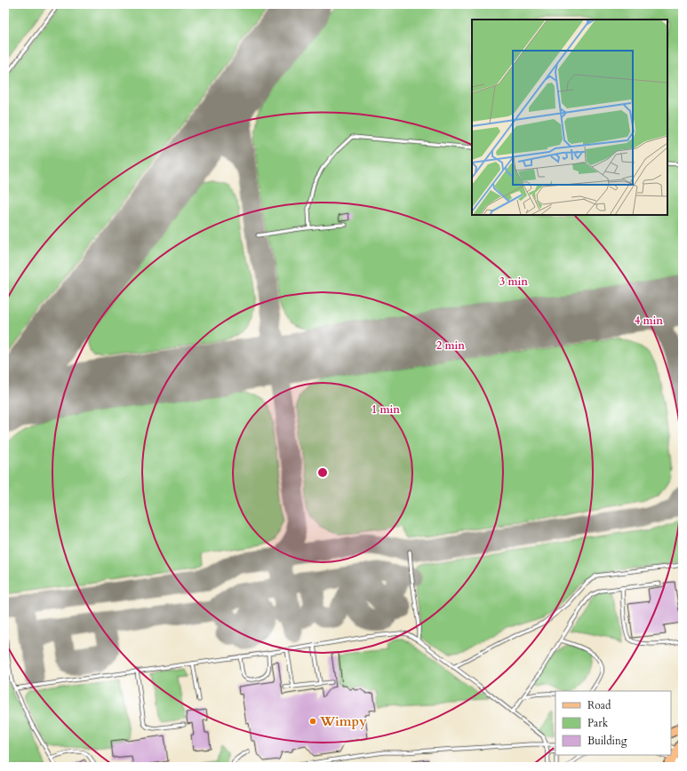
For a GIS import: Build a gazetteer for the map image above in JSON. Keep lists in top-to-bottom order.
{
  "places": ["Wimpy"],
  "legend": ["Road", "Park", "Building"],
  "rings": [
    "3 min",
    "4 min",
    "2 min",
    "1 min"
  ]
}
